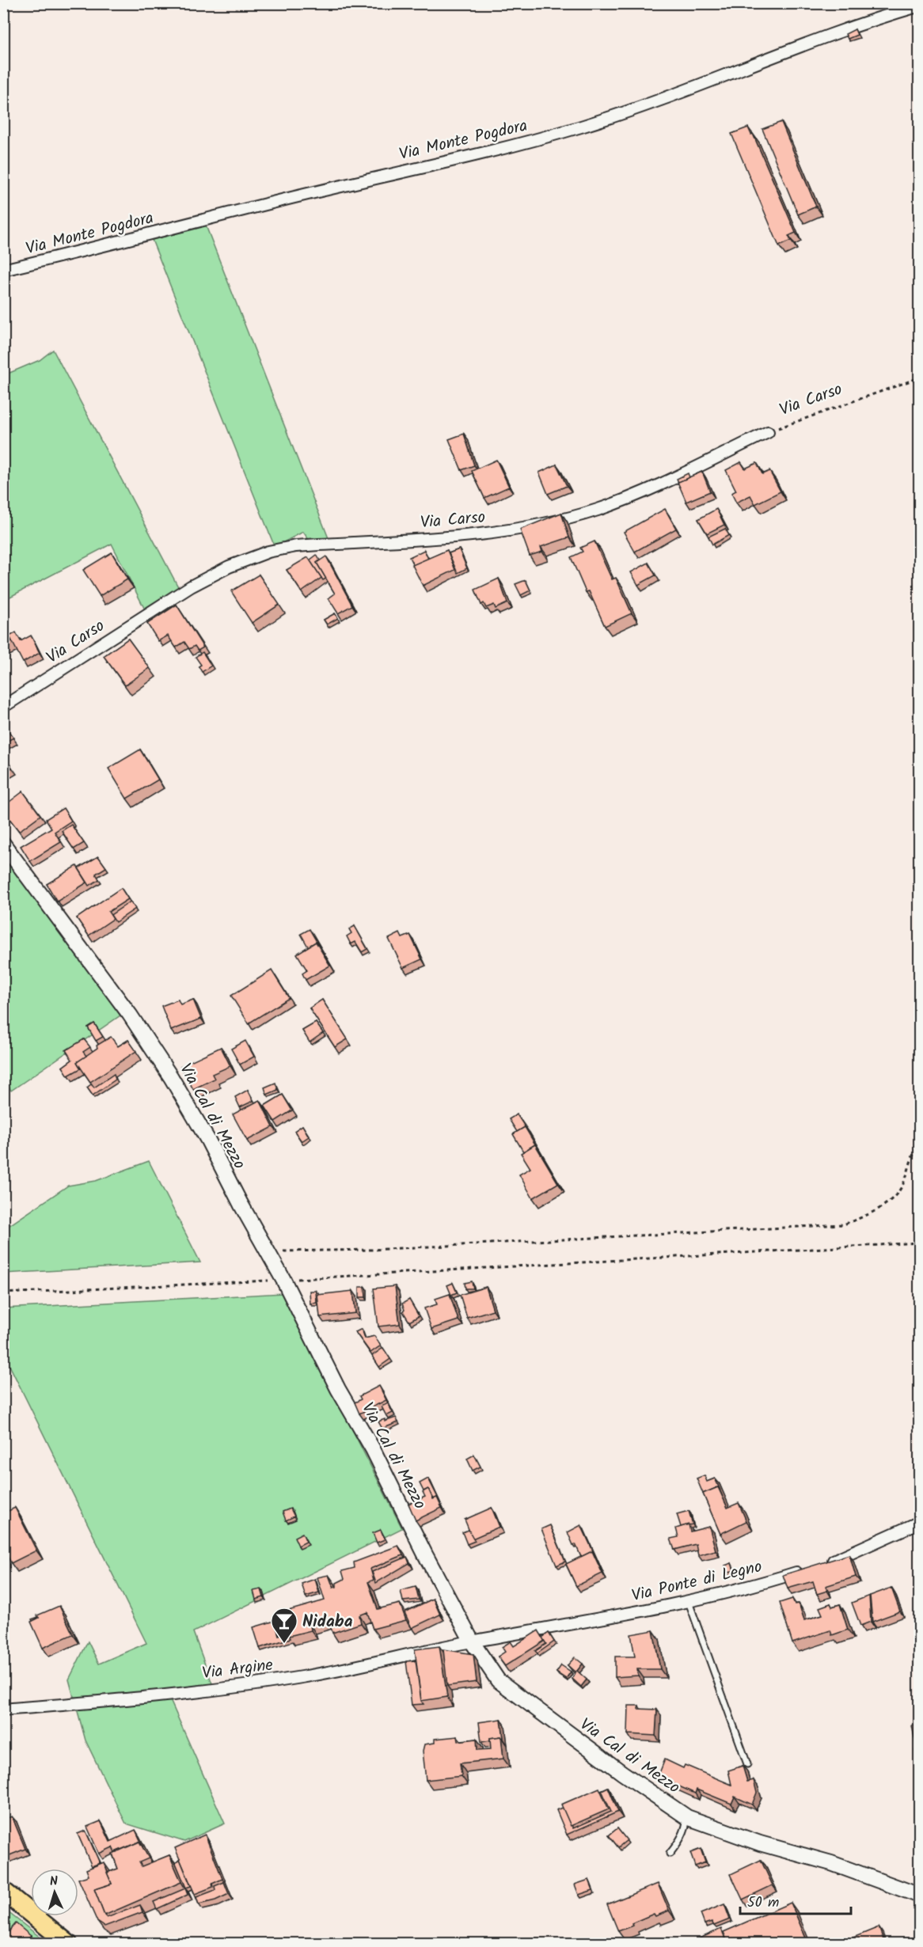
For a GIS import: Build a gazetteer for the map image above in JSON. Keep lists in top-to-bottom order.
{
  "streets": {
    "street": [
      "Via Monte Pogdora",
      "Via Carso",
      "Via Cal di Mezzo",
      "Via Ponte di Legno",
      "Via Argine"
    ]
  },
  "crossings": [
    ["Via Cal di Mezzo", "Via Ponte di Legno"],
    ["Via Cal di Mezzo", "Via Argine"],
    ["Via Ponte di Legno", "Via Argine"]
  ],
  "places": {
    "bar": ["Nidaba"]
  },
  "scale_bar": "50 m",
  "north": "top"
}
